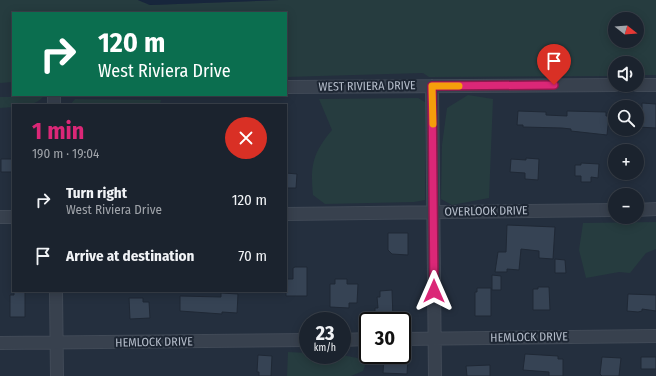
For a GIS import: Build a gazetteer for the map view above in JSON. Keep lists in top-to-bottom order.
{
  "streets": {
    "street": ["WEST RIVIERA DRIVE", "OVERLOOK DRIVE", "HEMLOCK DRIVE"]
  },
  "north": "right",
  "page": {
    "map_buttons": ["+", "−"],
    "turn": ["120 m", "West Riviera Drive"],
    "heading": ["1 min", "190 m · 19:04"],
    "list": [
      {
        "name": "Turn right",
        "note": "West Riviera Drive",
        "value": "120 m"
      },
      {
        "name": "Arrive at destination",
        "value": "70 m"
      }
    ],
    "speed": "23 km/h",
    "limit": "30"
  }
}
